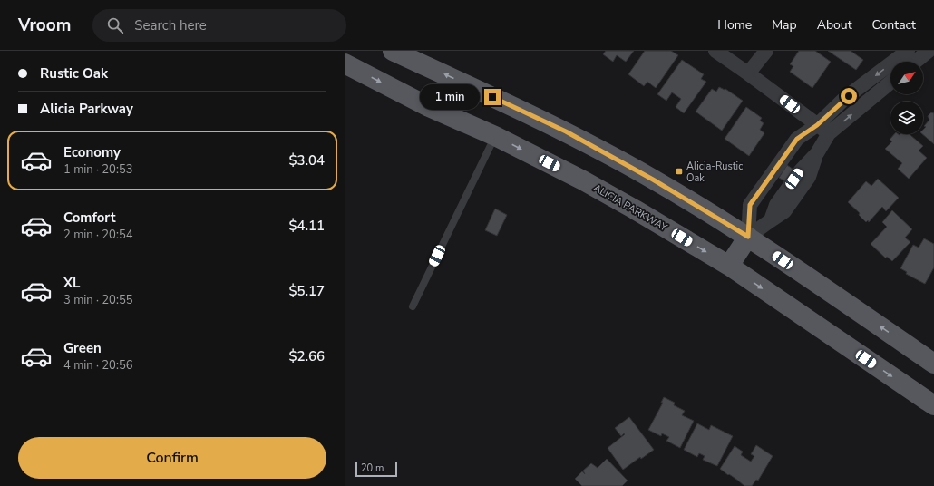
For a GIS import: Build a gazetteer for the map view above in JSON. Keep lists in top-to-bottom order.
{
  "streets": {
    "main road": ["ALICIA PARKWAY"]
  },
  "places": {
    "transit": ["Alicia-Rustic Oak"]
  },
  "scale_bar": "20 m",
  "north": "top right",
  "page": {
    "header": "Vroom",
    "search": "Search here",
    "nav": [
      "Home",
      "Map",
      "About",
      "Contact"
    ],
    "banner": ["Rustic Oak", "Alicia Parkway"],
    "bubble": "1 min",
    "list": [
      {
        "name": "Economy",
        "note": "1 min · 20:53",
        "value": "$3.04"
      },
      {
        "name": "Comfort",
        "note": "2 min · 20:54",
        "value": "$4.11"
      },
      {
        "name": "XL",
        "note": "3 min · 20:55",
        "value": "$5.17"
      },
      {
        "name": "Green",
        "note": "4 min · 20:56",
        "value": "$2.66"
      }
    ],
    "buttons": "Confirm",
    "scale": "20 m"
  }
}
